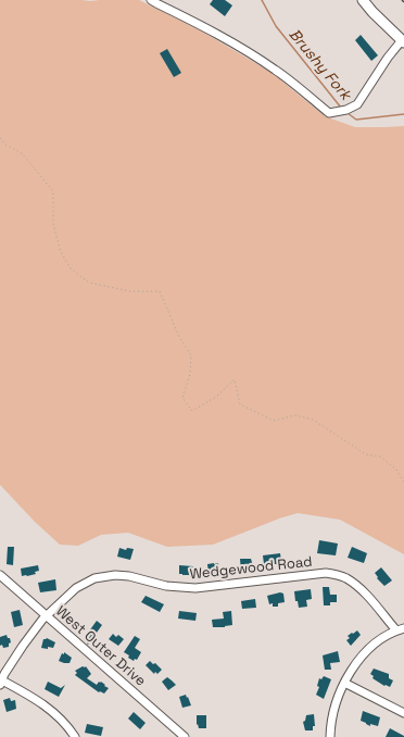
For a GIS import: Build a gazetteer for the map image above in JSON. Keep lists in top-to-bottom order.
{
  "streets": {
    "street": ["Wedgewood Road", "West Outer Drive"]
  },
  "crossings": [
    ["Wedgewood Road", "West Outer Drive"]
  ],
  "water": ["Brushy Fork"]
}
